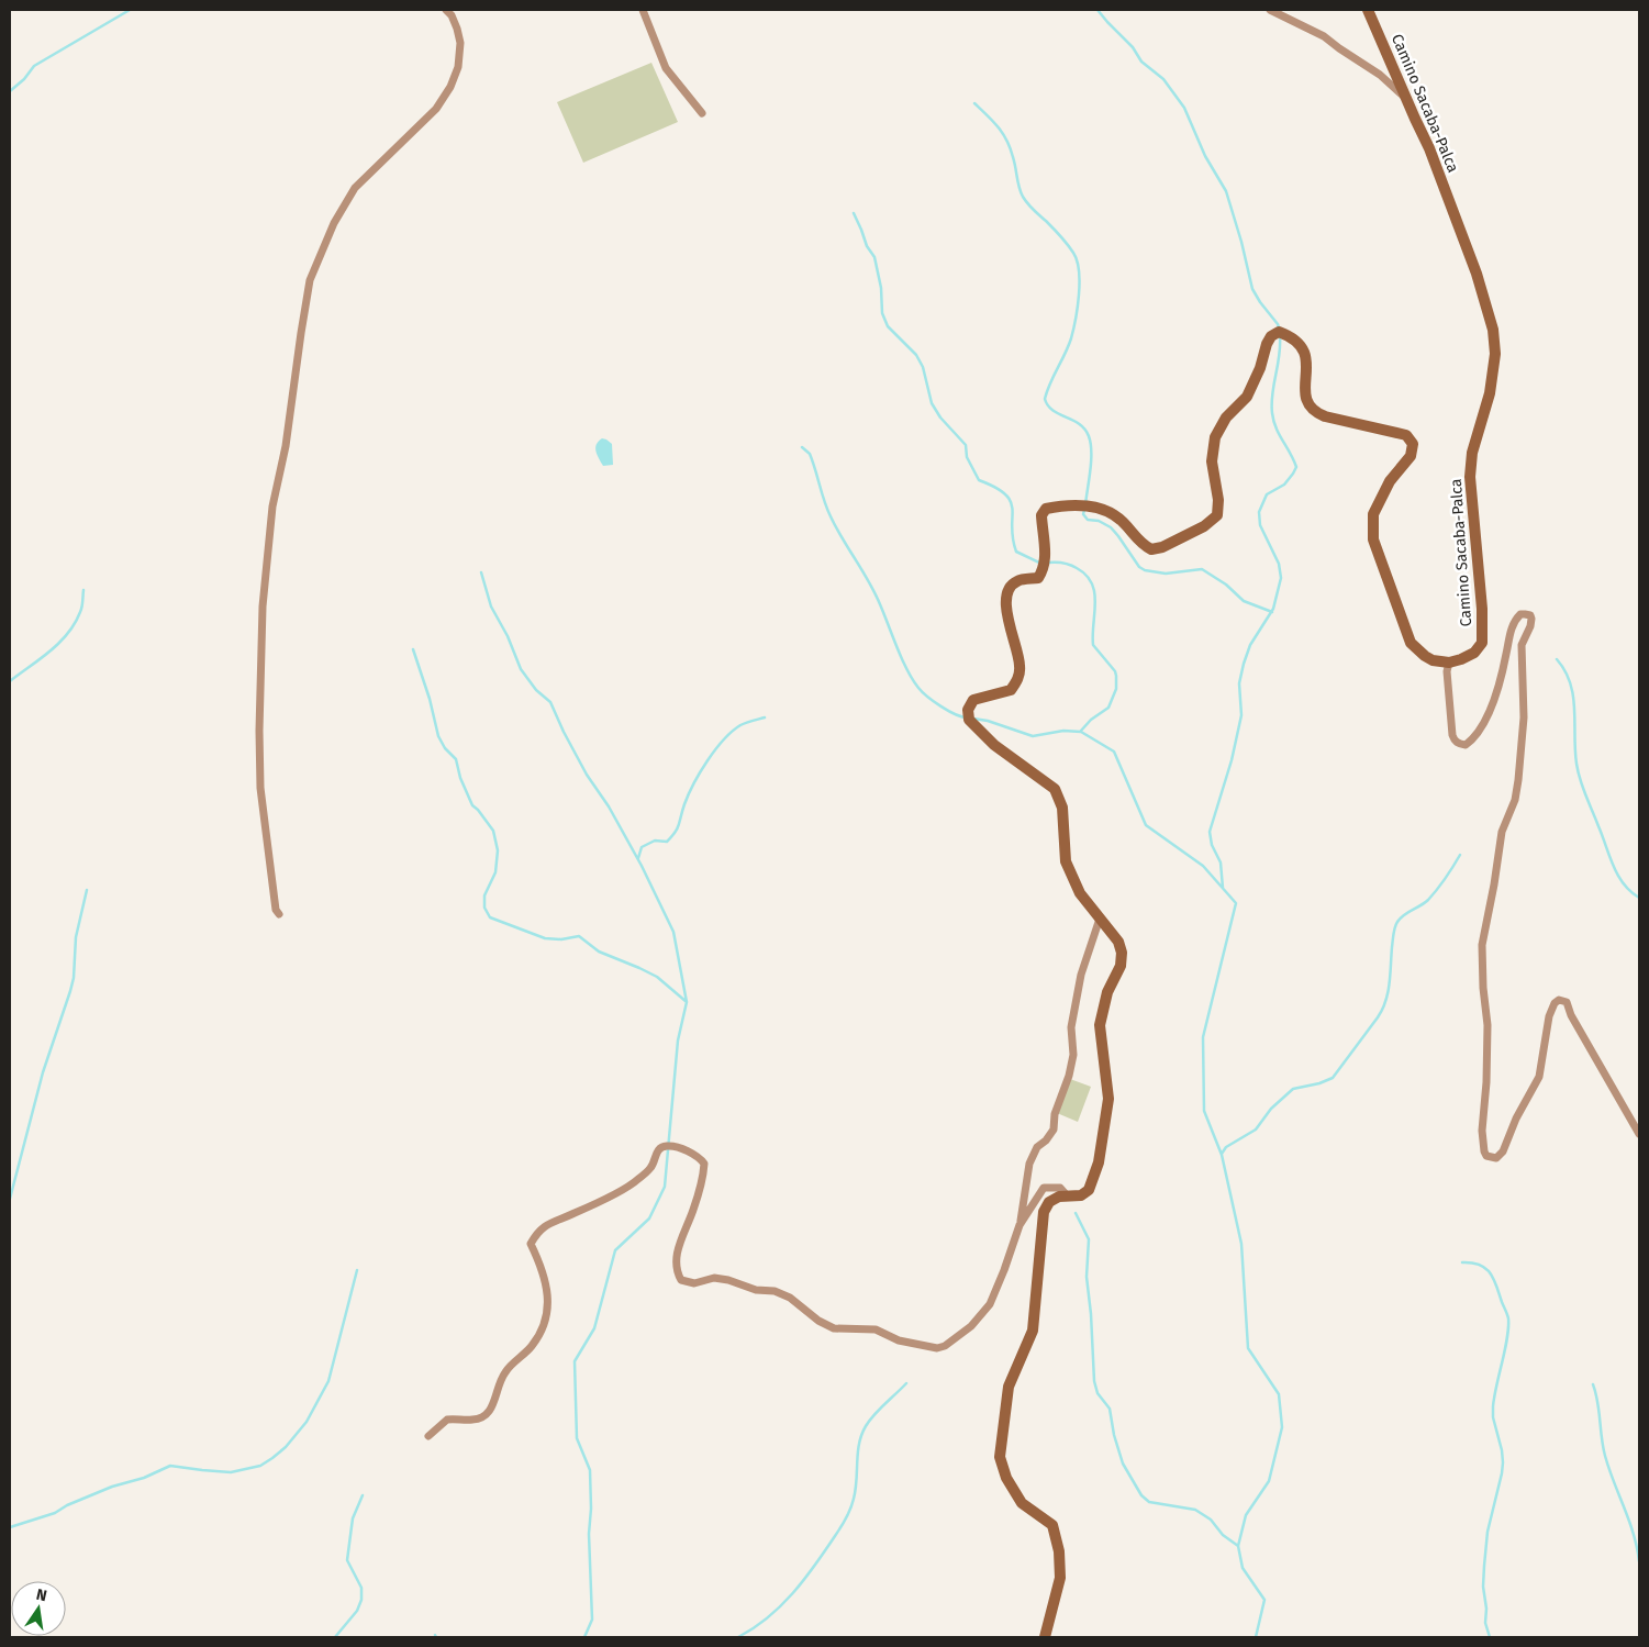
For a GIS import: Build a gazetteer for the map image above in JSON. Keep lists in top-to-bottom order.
{
  "streets": {
    "street": ["Camino Sacaba-Palca"]
  },
  "north": "top"
}
